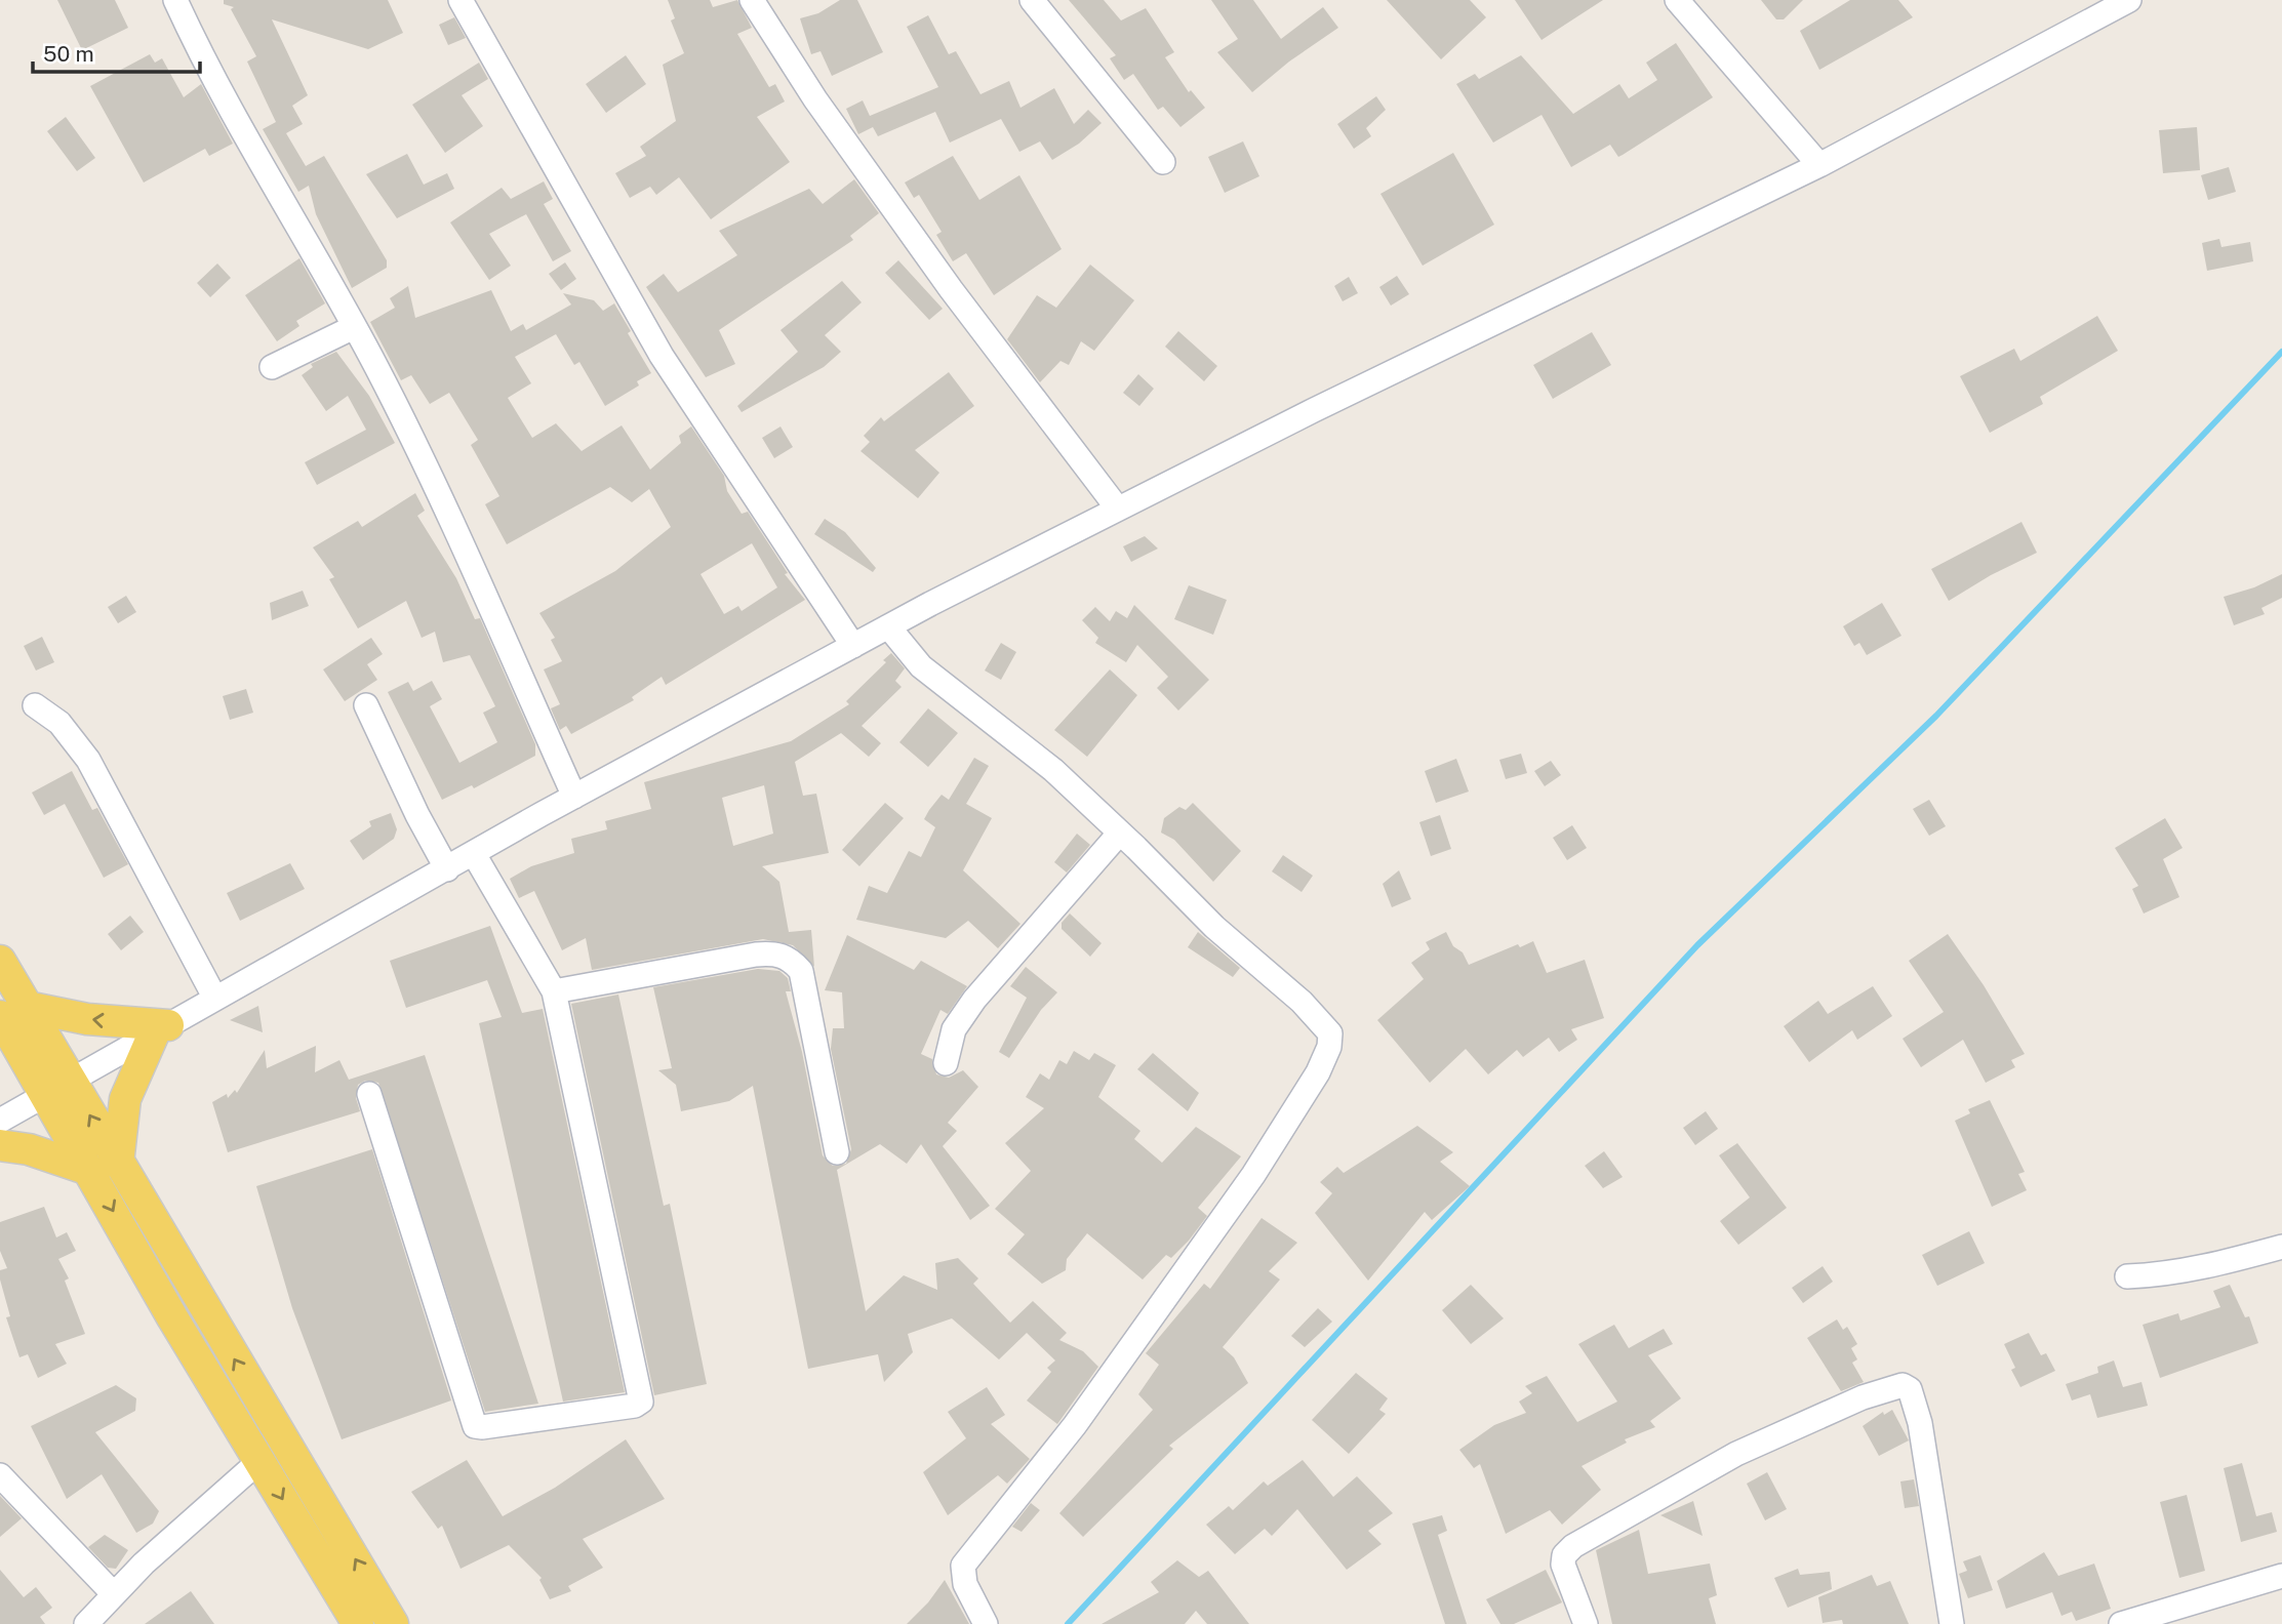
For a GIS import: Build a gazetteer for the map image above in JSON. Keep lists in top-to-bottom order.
{
  "scale_bar": "50 m"
}
